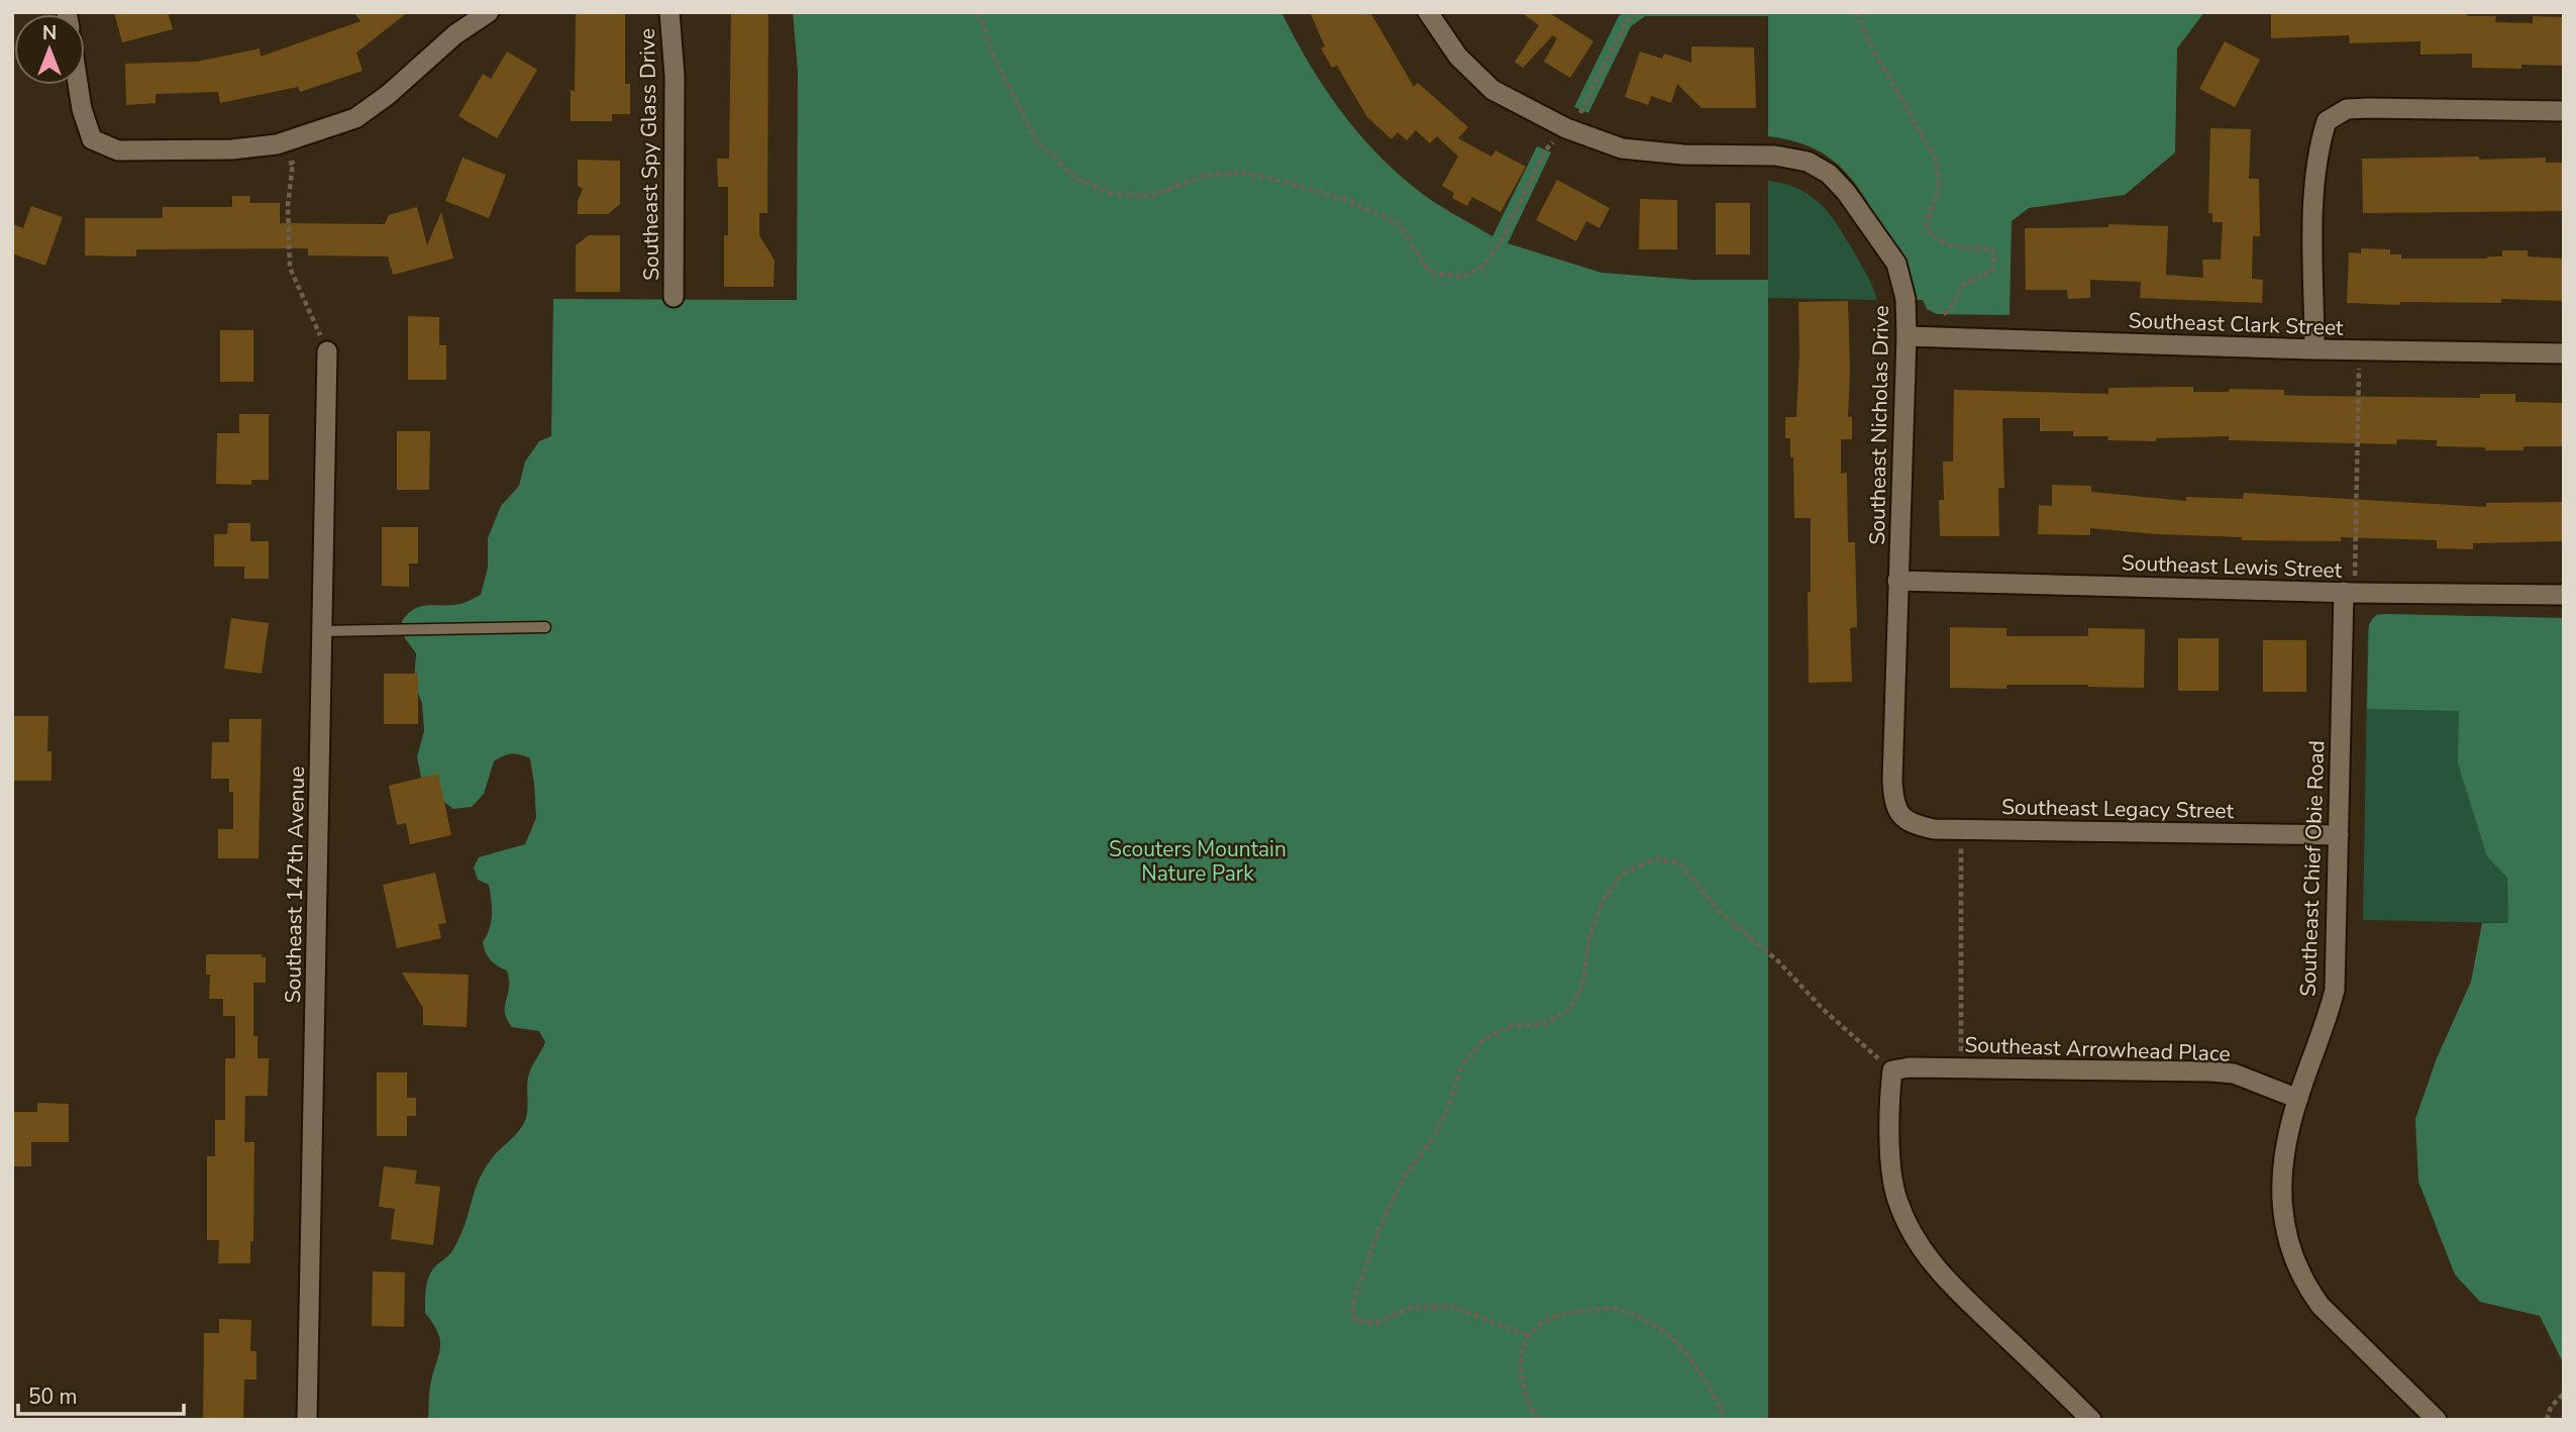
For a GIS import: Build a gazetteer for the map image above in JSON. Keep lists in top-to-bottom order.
{
  "streets": {
    "street": [
      "Southeast Spy Glass Drive",
      "Southeast Clark Street",
      "Southeast Nicholas Drive",
      "Southeast Lewis Street",
      "Southeast Legacy Street",
      "Southeast Chief Obie Road",
      "Southeast 147th Avenue",
      "Southeast Arrowhead Place"
    ]
  },
  "crossings": [
    ["Southeast Clark Street", "Southeast Nicholas Drive"],
    ["Southeast Nicholas Drive", "Southeast Lewis Street"],
    ["Southeast Nicholas Drive", "Southeast Legacy Street"],
    ["Southeast Lewis Street", "Southeast Chief Obie Road"],
    ["Southeast Legacy Street", "Southeast Chief Obie Road"],
    ["Southeast Chief Obie Road", "Southeast Arrowhead Place"]
  ],
  "parks": ["Scouters Mountain Nature Park"],
  "scale_bar": "50 m",
  "north": "top"
}
